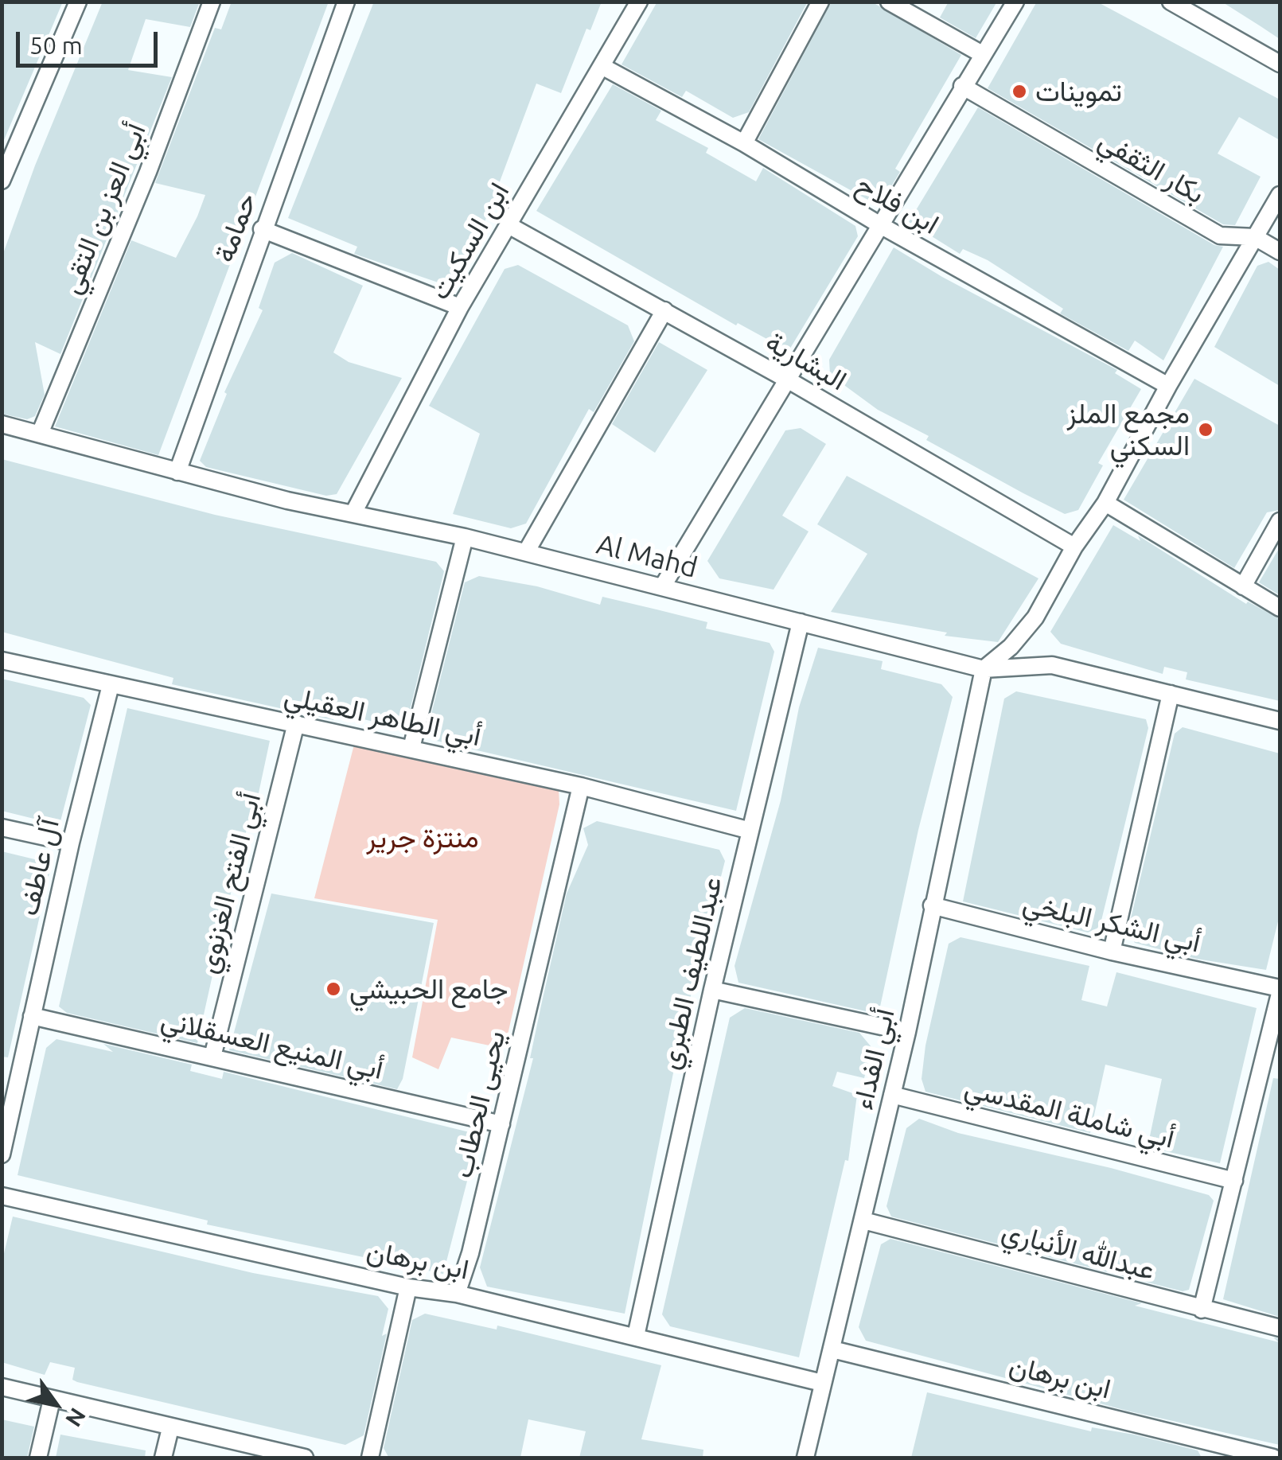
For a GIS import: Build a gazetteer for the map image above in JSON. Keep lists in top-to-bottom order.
{
  "streets": {
    "street": [
      "بكار الثقفي",
      "ابن فلاح",
      "أبي العز بن التقي",
      "حمامة",
      "ابن السكيت",
      "البشارية",
      "Al Mahd",
      "أبي الطاهر العقيلي",
      "آل عاطف",
      "أبي الفتح الغزنوي",
      "أبي الشكر البلخي",
      "عبداللطيف الطبري",
      "أبي المنيع العسقلاني",
      "أبي الفداء",
      "يحيى الحطاب",
      "أبي شاملة المقدسي",
      "عبدالله الأنباري",
      "ابن برهان"
    ]
  },
  "crossings": [
    ["ابن فلاح", "ابن السكيت"],
    ["أبي العز بن التقي", "Al Mahd"],
    ["حمامة", "Al Mahd"],
    ["ابن السكيت", "البشارية"],
    ["ابن السكيت", "Al Mahd"],
    ["Al Mahd", "عبداللطيف الطبري"],
    ["Al Mahd", "أبي الفداء"],
    ["أبي الطاهر العقيلي", "آل عاطف"],
    ["أبي الطاهر العقيلي", "أبي الفتح الغزنوي"],
    ["أبي الطاهر العقيلي", "عبداللطيف الطبري"],
    ["أبي الطاهر العقيلي", "يحيى الحطاب"],
    ["آل عاطف", "أبي المنيع العسقلاني"],
    ["أبي الفتح الغزنوي", "أبي المنيع العسقلاني"],
    ["أبي الشكر البلخي", "أبي الفداء"],
    ["عبداللطيف الطبري", "ابن برهان"],
    ["أبي المنيع العسقلاني", "يحيى الحطاب"],
    ["أبي الفداء", "أبي شاملة المقدسي"],
    ["أبي الفداء", "عبدالله الأنباري"],
    ["أبي الفداء", "ابن برهان"],
    ["يحيى الحطاب", "ابن برهان"]
  ],
  "parks": ["منتزة جرير"],
  "places": ["تموينات", "مجمع الملز السكني", "جامع الحبيشي"],
  "scale_bar": "50 m",
  "north": "bottom right"
}
